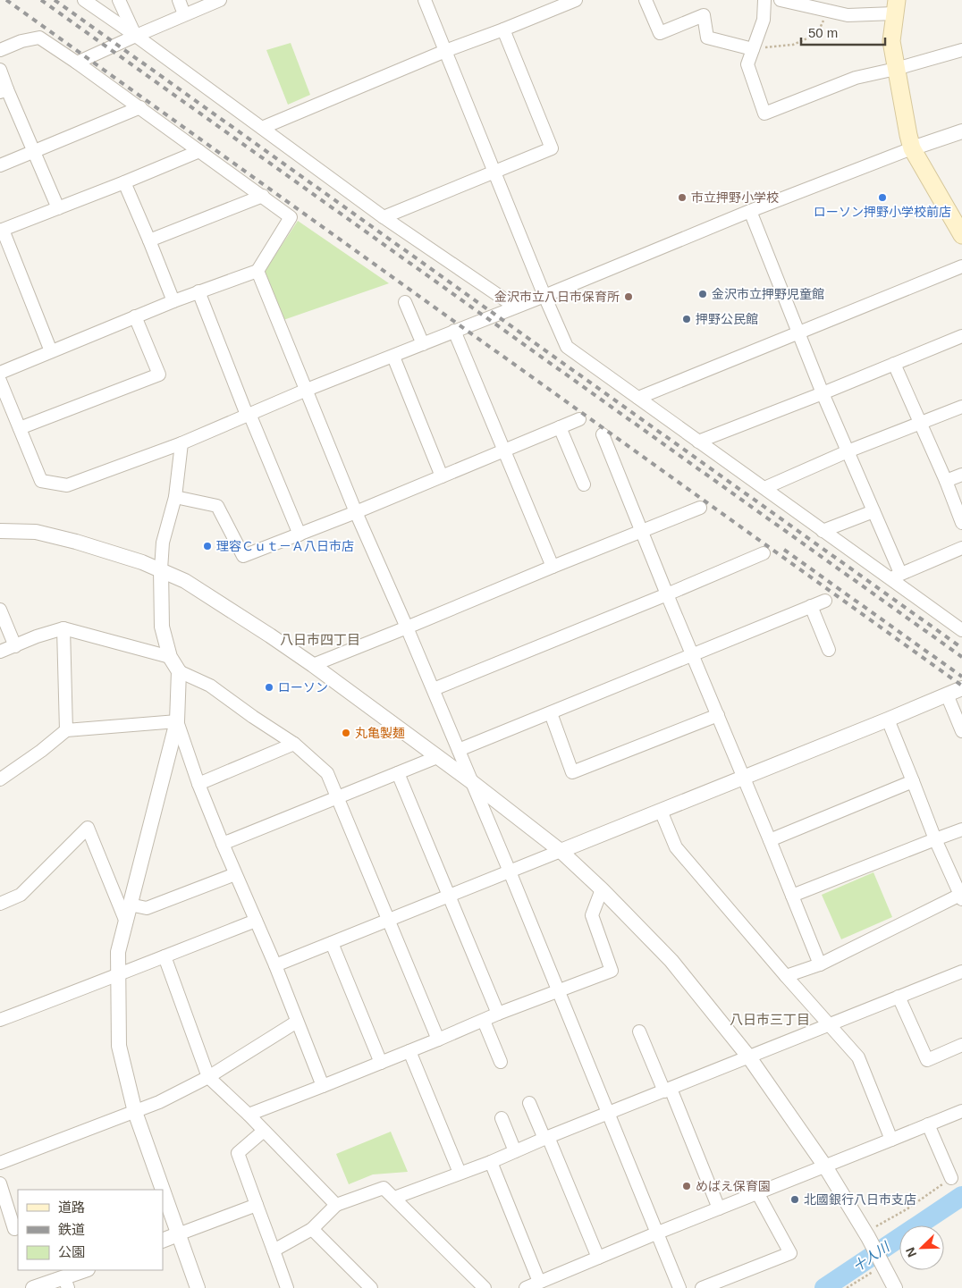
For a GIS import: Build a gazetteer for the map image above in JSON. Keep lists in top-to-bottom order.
{
  "districts": ["八日市四丁目", "八日市三丁目"],
  "water": ["十人川"],
  "places": [
    "市立押野小学校",
    "ローソン押野小学校前店",
    "金沢市立押野児童館",
    "金沢市立八日市保育所",
    "押野公民館",
    "理容Ｃｕｔ－Ａ八日市店",
    "ローソン",
    "丸亀製麺",
    "めばえ保育園",
    "北國銀行八日市支店"
  ],
  "legend": ["道路", "鉄道", "公園"],
  "scale_bar": "50 m",
  "north": "bottom left"
}
